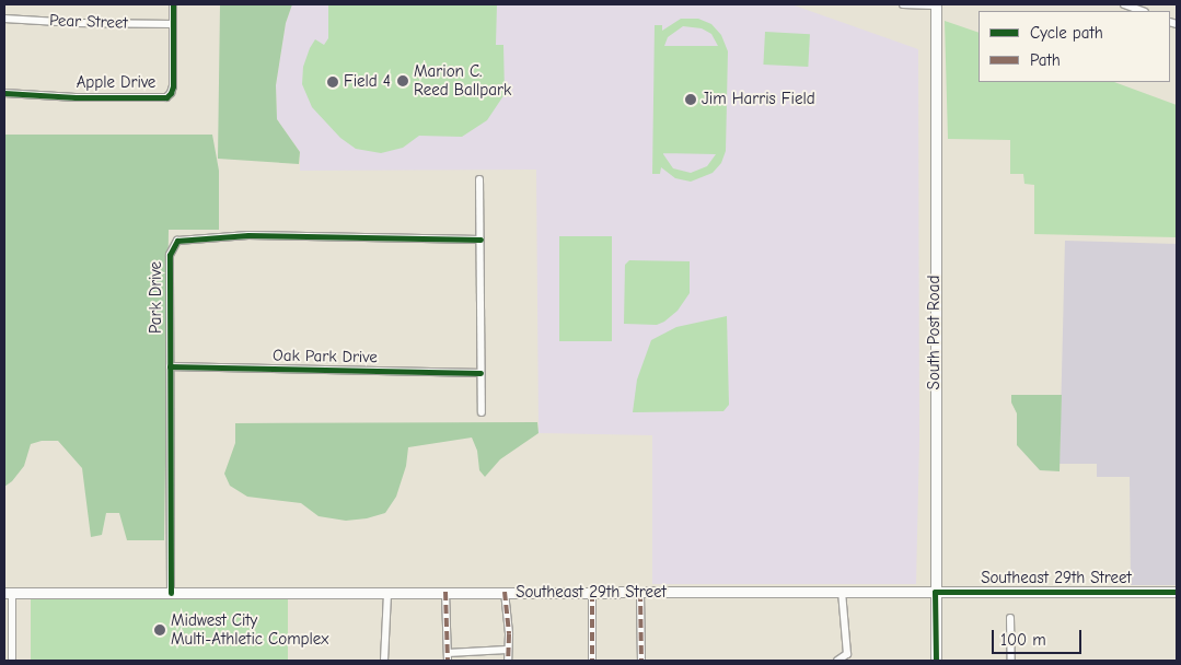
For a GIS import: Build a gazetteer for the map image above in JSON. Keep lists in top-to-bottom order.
{
  "streets": {
    "main road": ["South Post Road", "Southeast 29th Street"],
    "street": [
      "Pear Street",
      "Apple Drive",
      "Park Drive",
      "Oak Park Drive"
    ]
  },
  "crossings": [
    ["Pear Street", "Apple Drive"],
    ["Park Drive", "Oak Park Drive"],
    ["Park Drive", "Southeast 29th Street"],
    ["South Post Road", "Southeast 29th Street"]
  ],
  "places": [
    "Marion C. Reed Ballpark",
    "Field 4",
    "Jim Harris Field",
    "Midwest City Multi-Athletic Complex"
  ],
  "legend": ["Cycle path", "Path"],
  "scale_bar": "100 m"
}
